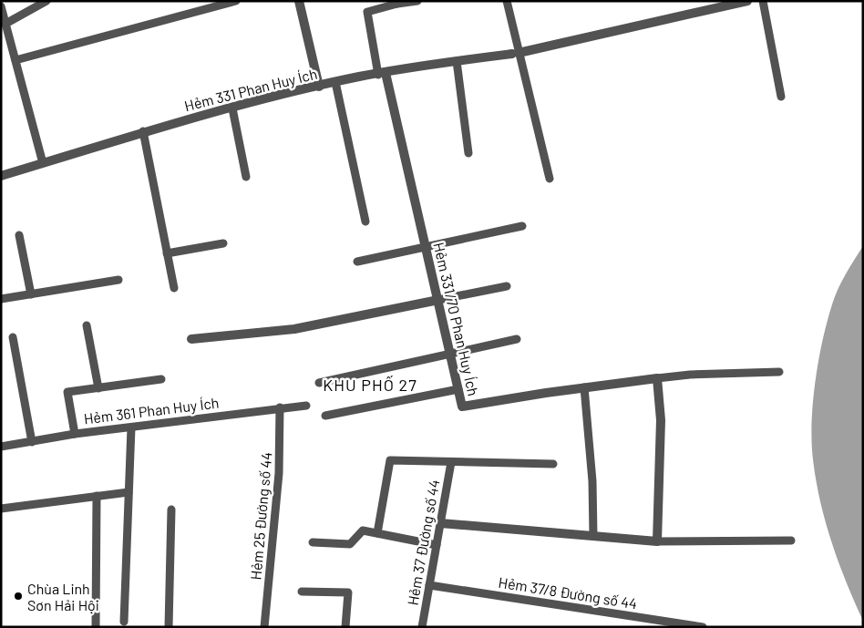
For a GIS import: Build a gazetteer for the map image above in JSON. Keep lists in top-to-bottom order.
{
  "streets": {
    "street": ["Hẻm 331 Phan Huy Ích", "Hẻm 331/70 Phan Huy Ích"],
    "lane": [
      "Hẻm 361 Phan Huy Ích",
      "Hẻm 25 Đường số 44",
      "Hẻm 37 Đường số 44",
      "Hẻm 37/8 Đường số 44"
    ]
  },
  "crossings": [
    ["Hẻm 331 Phan Huy Ích", "Hẻm 331/70 Phan Huy Ích"],
    ["Hẻm 361 Phan Huy Ích", "Hẻm 25 Đường số 44"],
    ["Hẻm 37 Đường số 44", "Hẻm 37/8 Đường số 44"]
  ],
  "districts": ["KHU PHỐ 27"],
  "places": ["Chùa Linh Sơn Hải Hội"]
}
